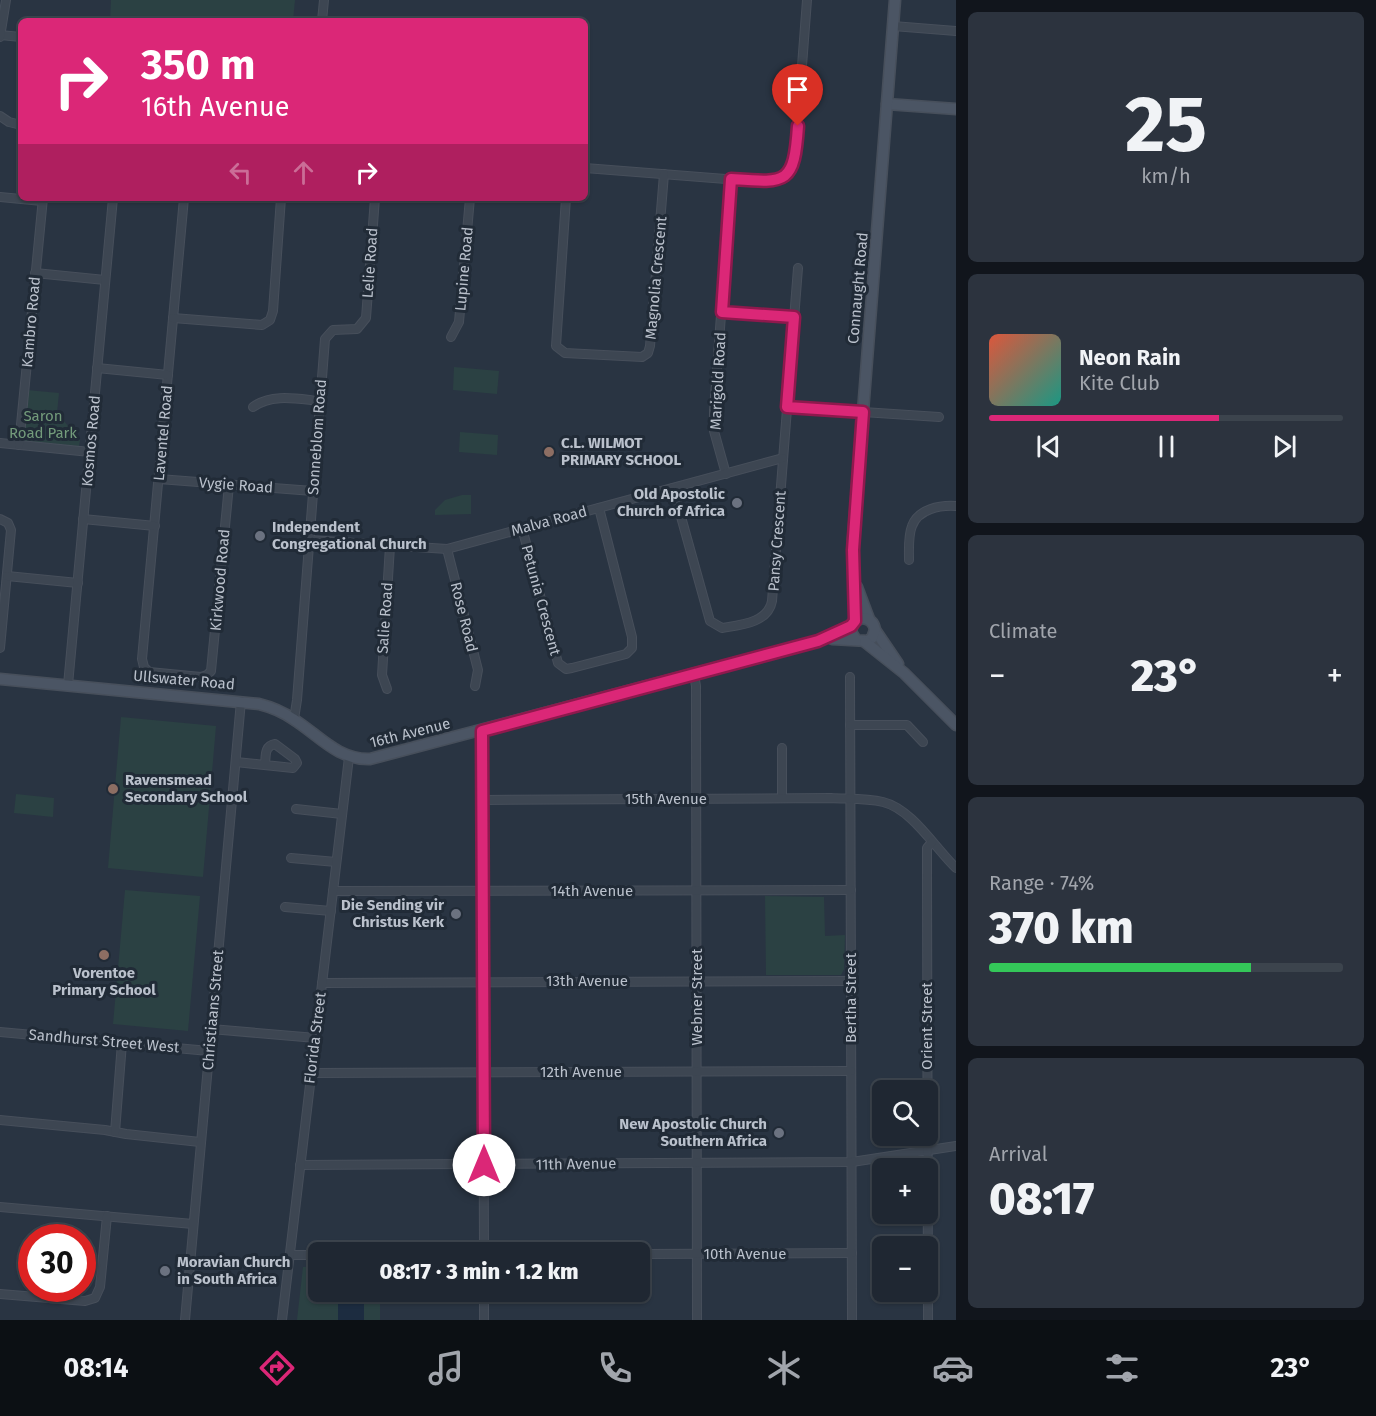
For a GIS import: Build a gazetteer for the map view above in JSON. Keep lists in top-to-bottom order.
{
  "streets": {
    "street": [
      "Lelie Road",
      "Lupine Road",
      "Magnolia Crescent",
      "Connaught Road",
      "Kambro Road",
      "Marigold Road",
      "Laventel Road",
      "Sonneblom Road",
      "Kosmos Road",
      "Vygie Road",
      "Malva Road",
      "Pansy Crescent",
      "Kirkwood Road",
      "Petunia Crescent",
      "Rose Road",
      "Salie Road",
      "Ullswater Road",
      "16th Avenue",
      "15th Avenue",
      "14th Avenue",
      "13th Avenue",
      "Webner Street",
      "Bertha Street",
      "Christiaans Street",
      "Orient Street",
      "Florida Street",
      "Sandhurst Street West",
      "12th Avenue",
      "11th Avenue",
      "10th Avenue"
    ]
  },
  "crossings": [
    ["Lelie Road", "Sonneblom Road"],
    ["Connaught Road", "16th Avenue"],
    ["Marigold Road", "Malva Road"],
    ["Laventel Road", "Vygie Road"],
    ["Laventel Road", "Kirkwood Road"],
    ["Sonneblom Road", "Vygie Road"],
    ["Sonneblom Road", "Malva Road"],
    ["Sonneblom Road", "Ullswater Road"],
    ["Kosmos Road", "Ullswater Road"],
    ["Vygie Road", "Kirkwood Road"],
    ["Malva Road", "Pansy Crescent"],
    ["Malva Road", "Petunia Crescent"],
    ["Malva Road", "Rose Road"],
    ["Malva Road", "Salie Road"],
    ["Ullswater Road", "16th Avenue"],
    ["Ullswater Road", "Christiaans Street"],
    ["Ullswater Road", "Florida Street"],
    ["16th Avenue", "Webner Street"],
    ["16th Avenue", "Florida Street"],
    ["15th Avenue", "Webner Street"],
    ["15th Avenue", "Bertha Street"],
    ["15th Avenue", "Orient Street"],
    ["14th Avenue", "Webner Street"],
    ["14th Avenue", "Bertha Street"],
    ["14th Avenue", "Florida Street"],
    ["13th Avenue", "Webner Street"],
    ["13th Avenue", "Bertha Street"],
    ["13th Avenue", "Florida Street"],
    ["Webner Street", "12th Avenue"],
    ["Webner Street", "11th Avenue"],
    ["Webner Street", "10th Avenue"],
    ["Bertha Street", "12th Avenue"],
    ["Bertha Street", "11th Avenue"],
    ["Bertha Street", "10th Avenue"],
    ["Christiaans Street", "Sandhurst Street West"],
    ["Orient Street", "11th Avenue"],
    ["Florida Street", "12th Avenue"],
    ["Florida Street", "11th Avenue"]
  ],
  "parks": ["Saron Road Park"],
  "places": [
    "C.L. WILMOT PRIMARY SCHOOL",
    "Old Apostolic Church of Africa",
    "Independent Congregational Church",
    "Ravensmead Secondary School",
    "Die Sending vir Christus Kerk",
    "Vorentoe Primary School",
    "New Apostolic Church Southern Africa",
    "Moravian Church in South Africa"
  ],
  "page": {
    "tile": [
      ["25", "km/h"],
      "Climate",
      ["Range · 74%", "370 km"],
      ["Arrival", "08:17"]
    ],
    "turn": ["350 m", "16th Avenue"],
    "song": ["Neon Rain", "Kite Club"],
    "heat": ["−", "23°", "+"],
    "map_buttons": ["+", "−"],
    "limit": "30",
    "trip": "08:17 · 3 min · 1.2 km",
    "tabs": ["08:14", "23°"]
  }
}
